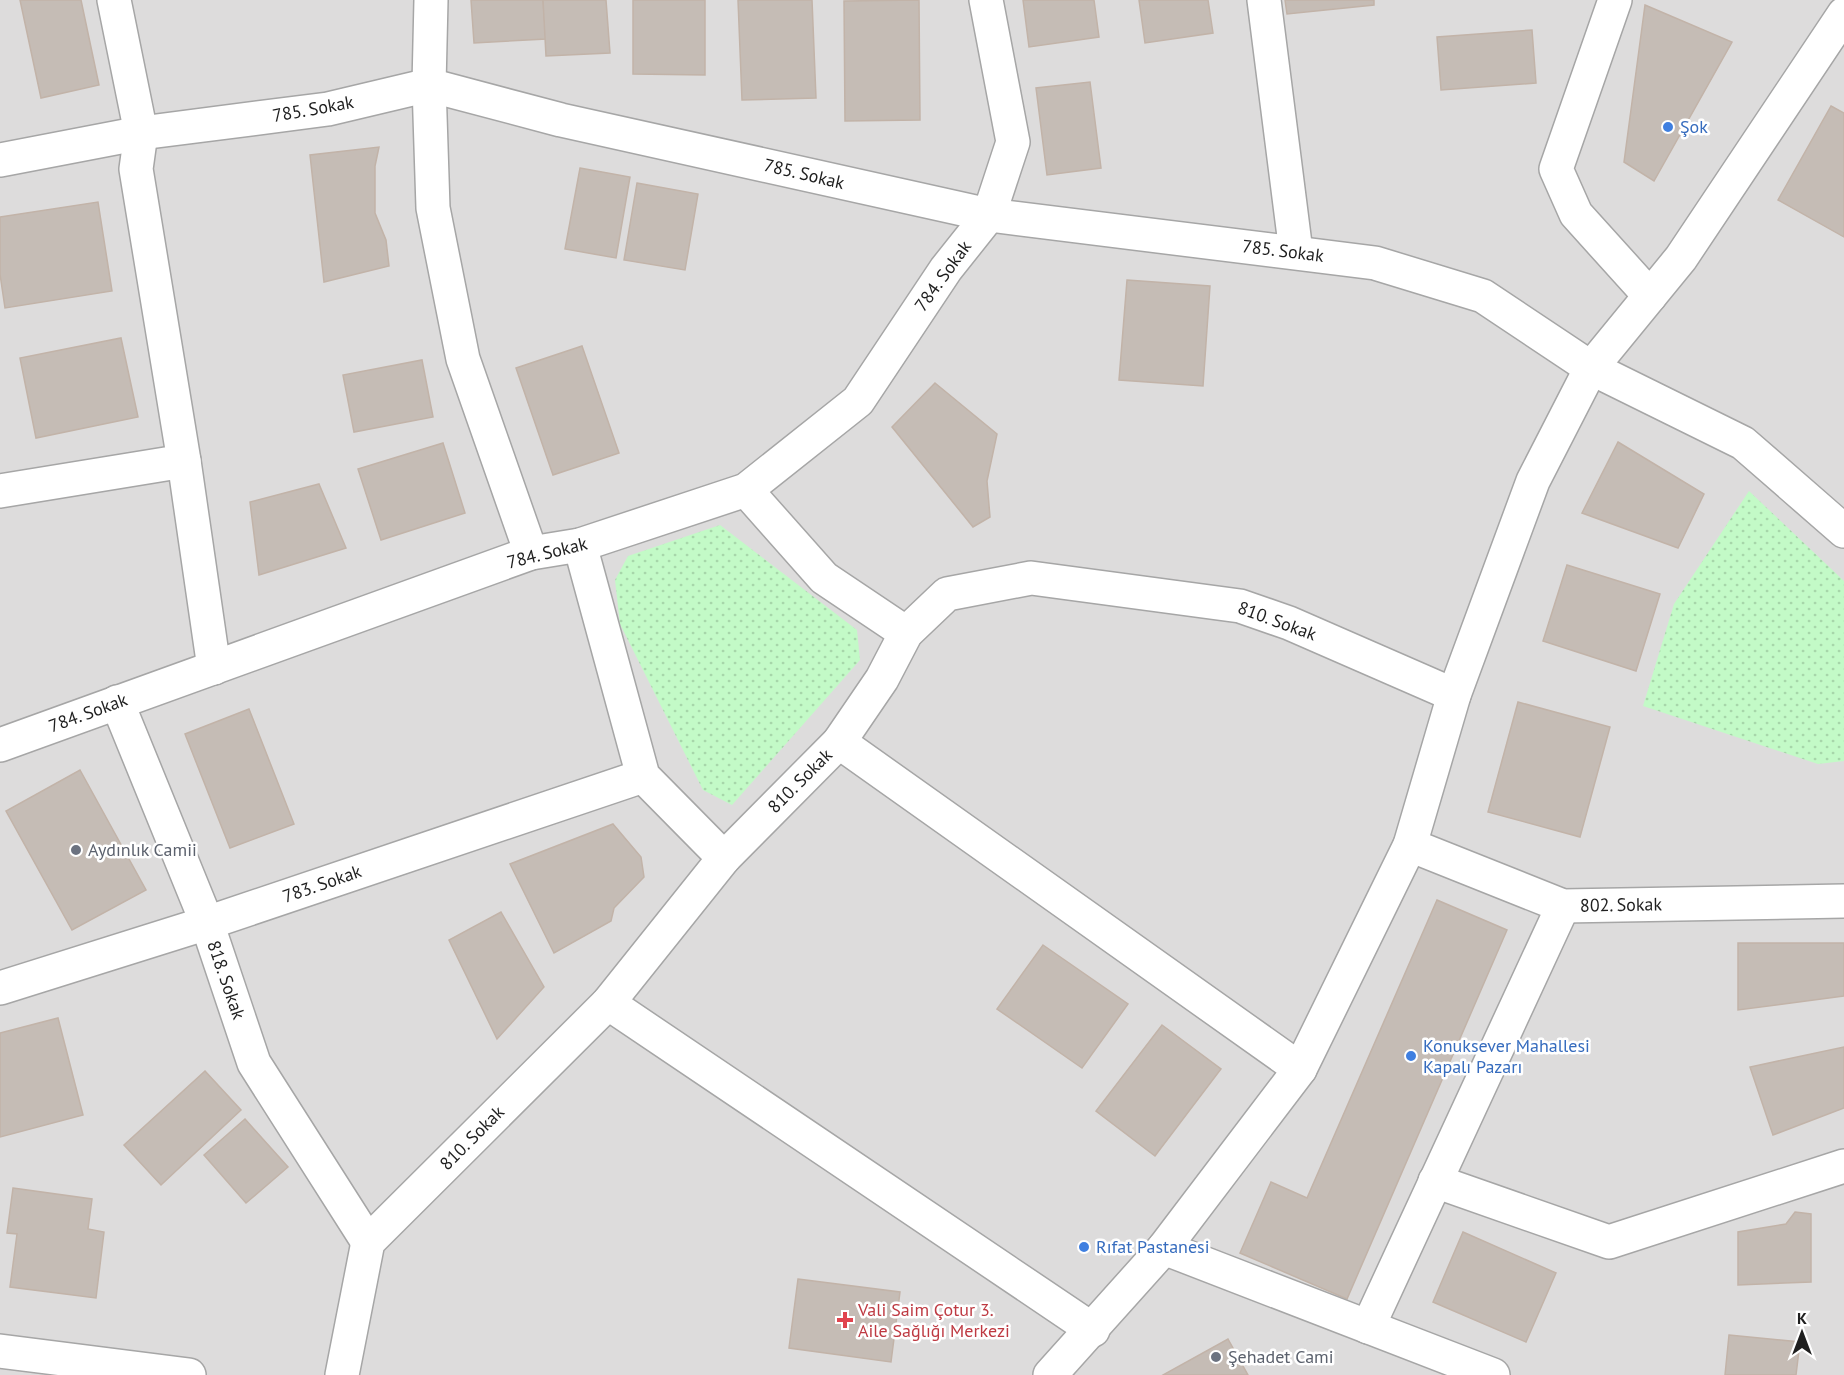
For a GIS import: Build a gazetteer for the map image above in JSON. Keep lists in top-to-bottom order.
{
  "streets": {
    "street": [
      "785. Sokak",
      "784. Sokak",
      "810. Sokak",
      "783. Sokak",
      "802. Sokak",
      "818. Sokak"
    ]
  },
  "crossings": [
    ["785. Sokak", "784. Sokak"],
    ["784. Sokak", "818. Sokak"],
    ["810. Sokak", "818. Sokak"],
    ["783. Sokak", "818. Sokak"]
  ],
  "places": {
    "other": [
      "Şok",
      "Aydınlık Camii",
      "Konuksever Mahallesi Kapalı Pazarı",
      "Rıfat Pastanesi",
      "Şehadet Cami"
    ],
    "health": ["Vali Saim Çotur 3. Aile Sağlığı Merkezi"]
  },
  "north": "top"
}
